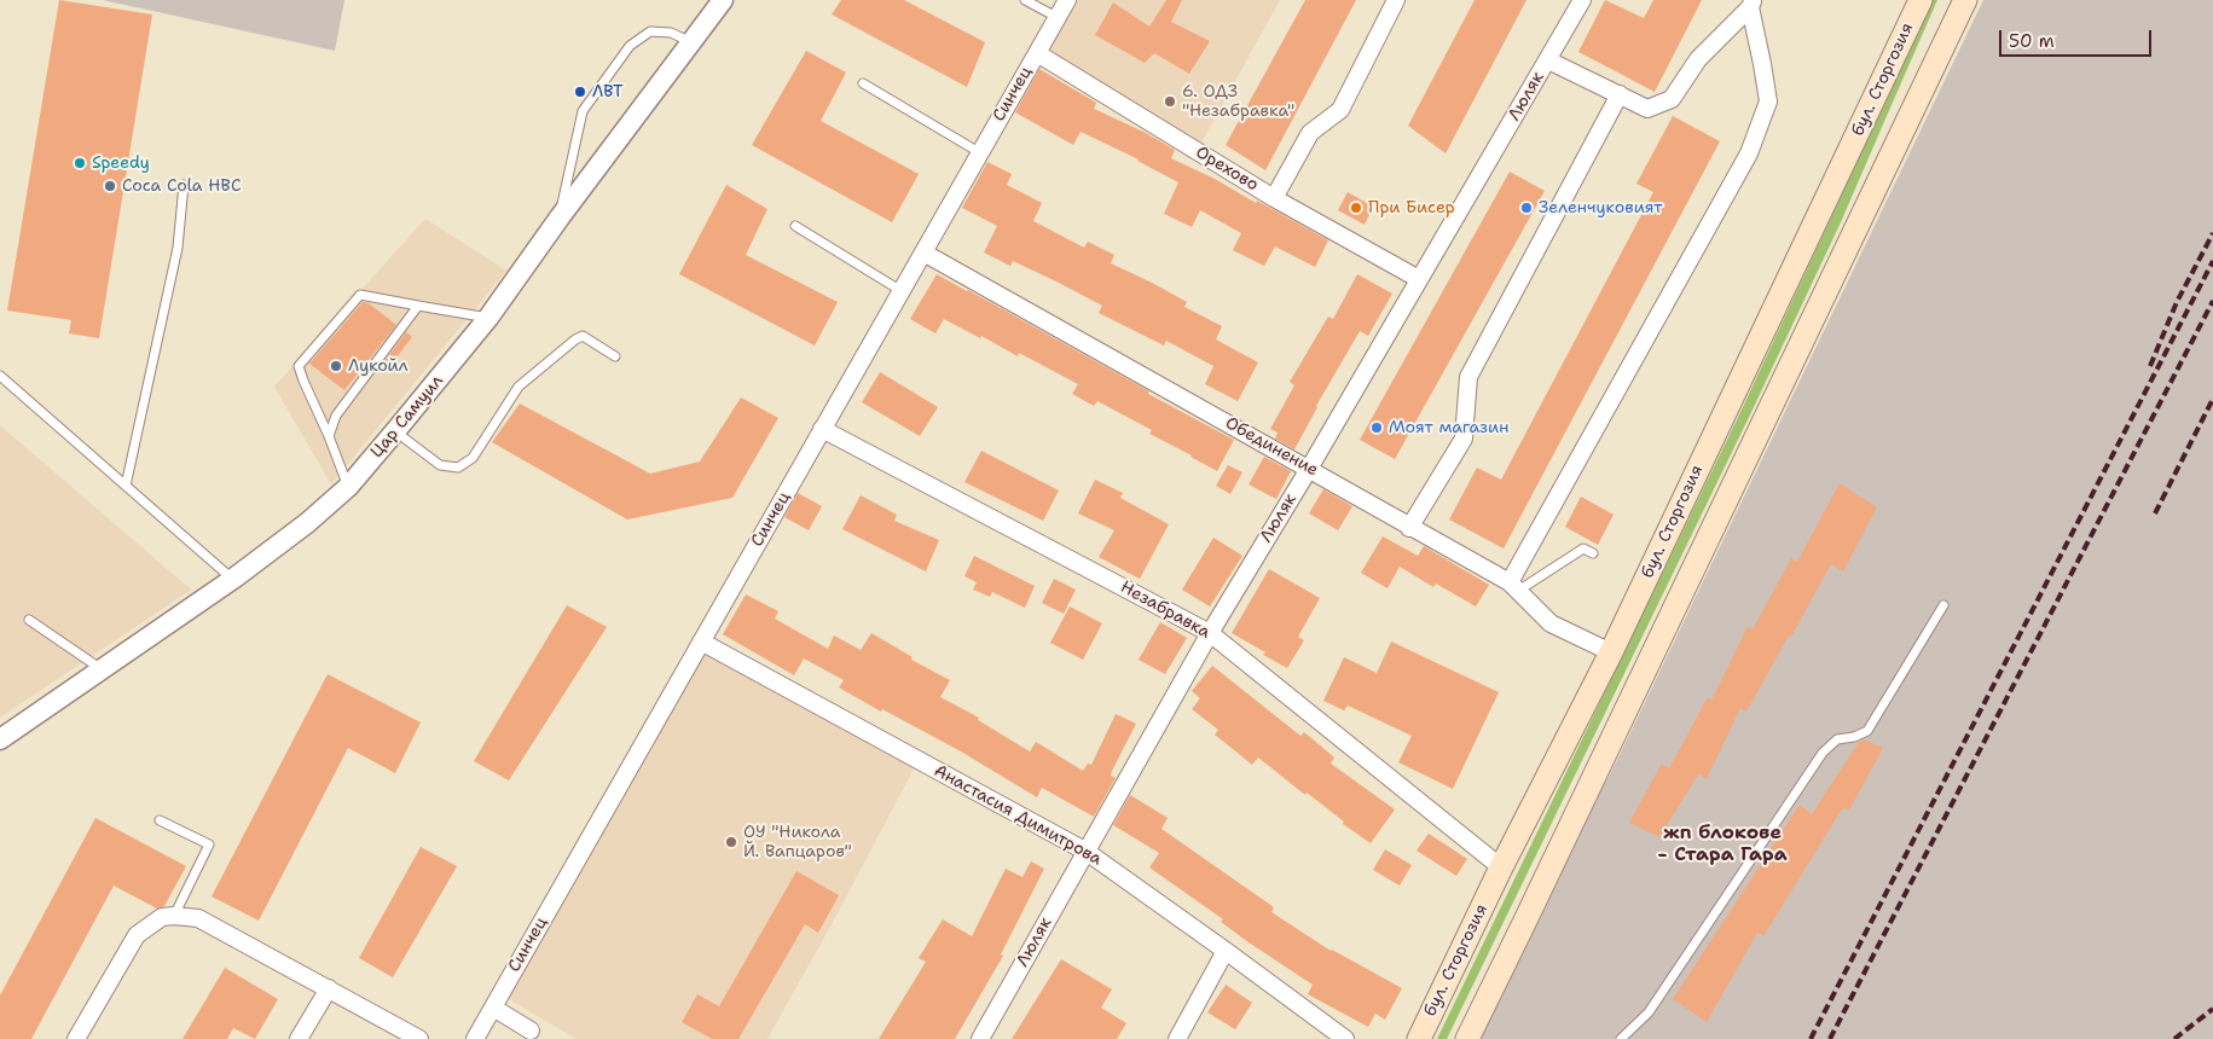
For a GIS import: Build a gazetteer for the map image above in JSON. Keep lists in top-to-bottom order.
{
  "streets": {
    "main road": ["бул. Сторгозия"],
    "street": [
      "Синчец",
      "Люляк",
      "Орехово",
      "Цар Самуил",
      "Обединение",
      "Незабравка",
      "Анастасия Димитрова"
    ]
  },
  "crossings": [
    ["бул. Сторгозия", "Обединение"],
    ["бул. Сторгозия", "Незабравка"],
    ["Синчец", "Орехово"],
    ["Синчец", "Обединение"],
    ["Синчец", "Незабравка"],
    ["Синчец", "Анастасия Димитрова"],
    ["Люляк", "Орехово"],
    ["Люляк", "Обединение"],
    ["Люляк", "Незабравка"],
    ["Люляк", "Анастасия Димитрова"]
  ],
  "districts": ["жп блокове - Стара Гара"],
  "places": [
    "ЛВТ",
    "6. ОДЗ \"Незабравка\"",
    "Speedy",
    "Coca Cola HBC",
    "При Бисер",
    "Зеленчуковият",
    "Лукойл",
    "Моят магазин",
    "ОУ \"Никола Й. Вапцаров\""
  ],
  "scale_bar": "50 m"
}
